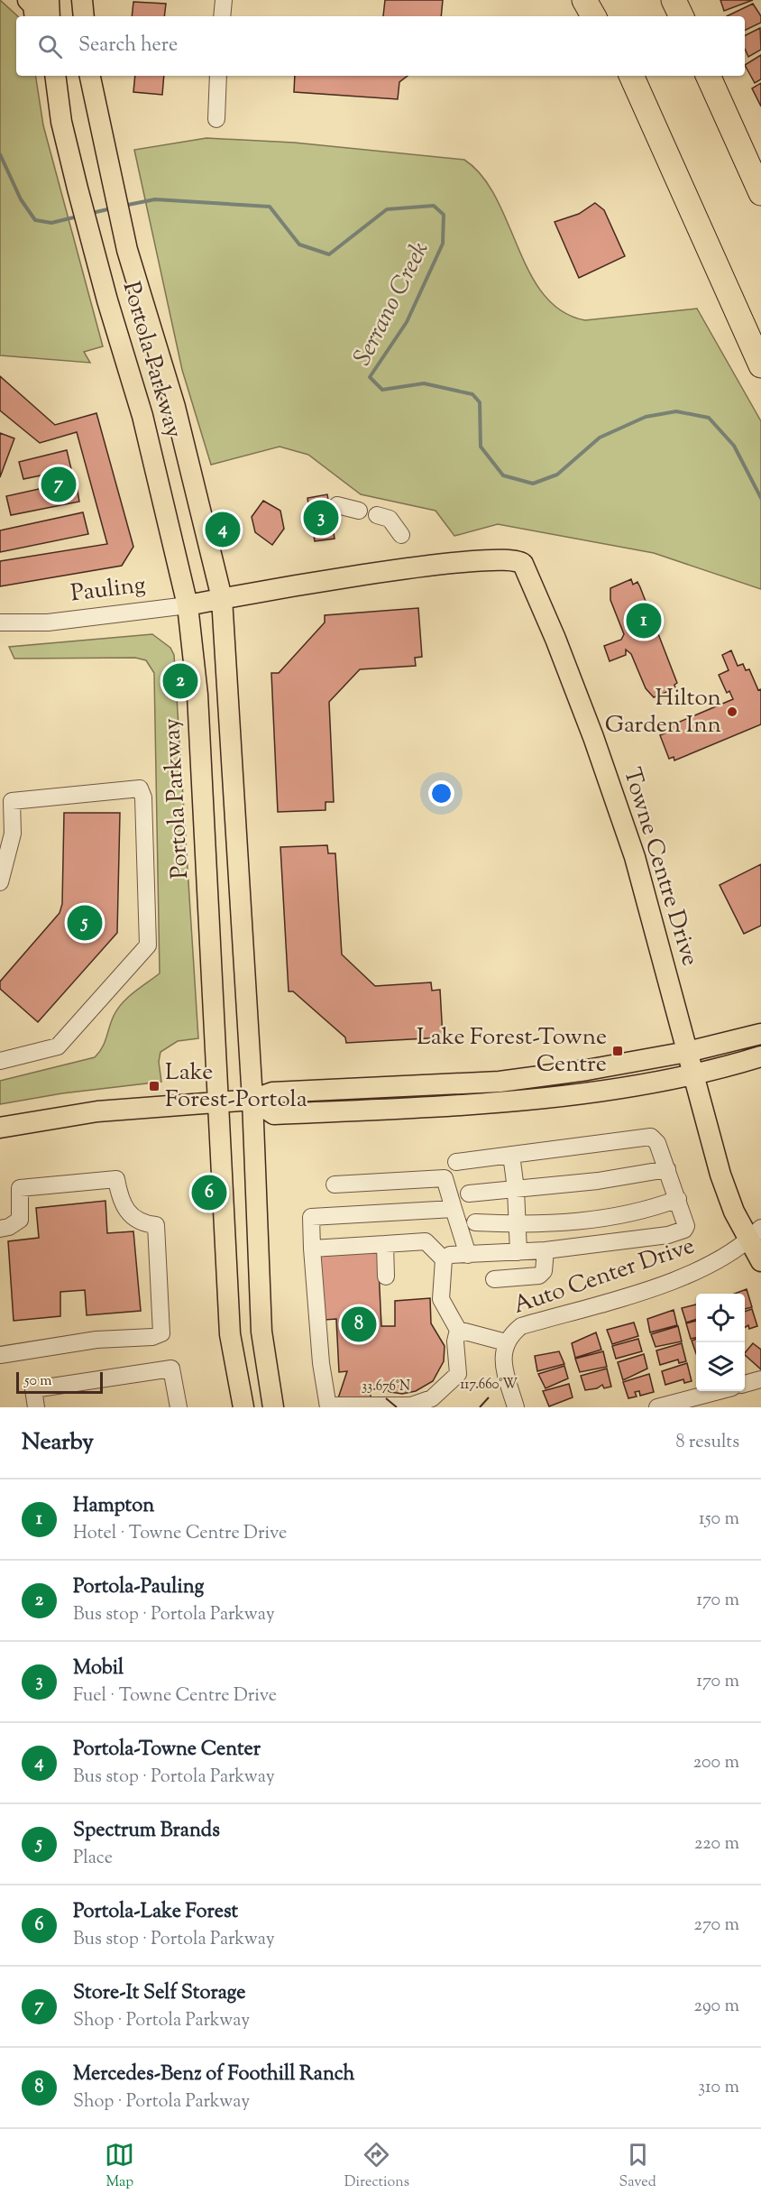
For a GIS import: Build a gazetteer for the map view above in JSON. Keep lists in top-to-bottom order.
{
  "streets": {
    "main road": ["Portola Parkway", "Pauling", "Towne Centre Drive"],
    "street": ["Auto Center Drive"]
  },
  "crossings": [
    ["Portola Parkway", "Pauling"],
    ["Portola Parkway", "Towne Centre Drive"],
    ["Pauling", "Towne Centre Drive"],
    ["Towne Centre Drive", "Auto Center Drive"]
  ],
  "water": ["Serrano Creek"],
  "places": {
    "other": ["Hilton Garden Inn"],
    "transit": ["Lake Forest-Towne Centre", "Lake Forest-Portola"]
  },
  "scale_bar": "50 m",
  "page": {
    "search": "Search here",
    "pins": [
      "7",
      "3",
      "4",
      "1",
      "2",
      "5",
      "6",
      "8"
    ],
    "scale": "50 m",
    "heading": ["Nearby", "8 results"],
    "list": [
      {
        "mark": "1",
        "name": "Hampton",
        "note": "Hotel · Towne Centre Drive",
        "value": "150 m"
      },
      {
        "mark": "2",
        "name": "Portola-Pauling",
        "note": "Bus stop · Portola Parkway",
        "value": "170 m"
      },
      {
        "mark": "3",
        "name": "Mobil",
        "note": "Fuel · Towne Centre Drive",
        "value": "170 m"
      },
      {
        "mark": "4",
        "name": "Portola-Towne Center",
        "note": "Bus stop · Portola Parkway",
        "value": "200 m"
      },
      {
        "mark": "5",
        "name": "Spectrum Brands",
        "note": "Place",
        "value": "220 m"
      },
      {
        "mark": "6",
        "name": "Portola-Lake Forest",
        "note": "Bus stop · Portola Parkway",
        "value": "270 m"
      },
      {
        "mark": "7",
        "name": "Store-It Self Storage",
        "note": "Shop · Portola Parkway",
        "value": "290 m"
      },
      {
        "mark": "8",
        "name": "Mercedes-Benz of Foothill Ranch",
        "note": "Shop · Portola Parkway",
        "value": "310 m"
      }
    ],
    "nav": ["Map", "Directions", "Saved"]
  },
  "coordinates": ["117.660°W", "33.676°N"]
}
